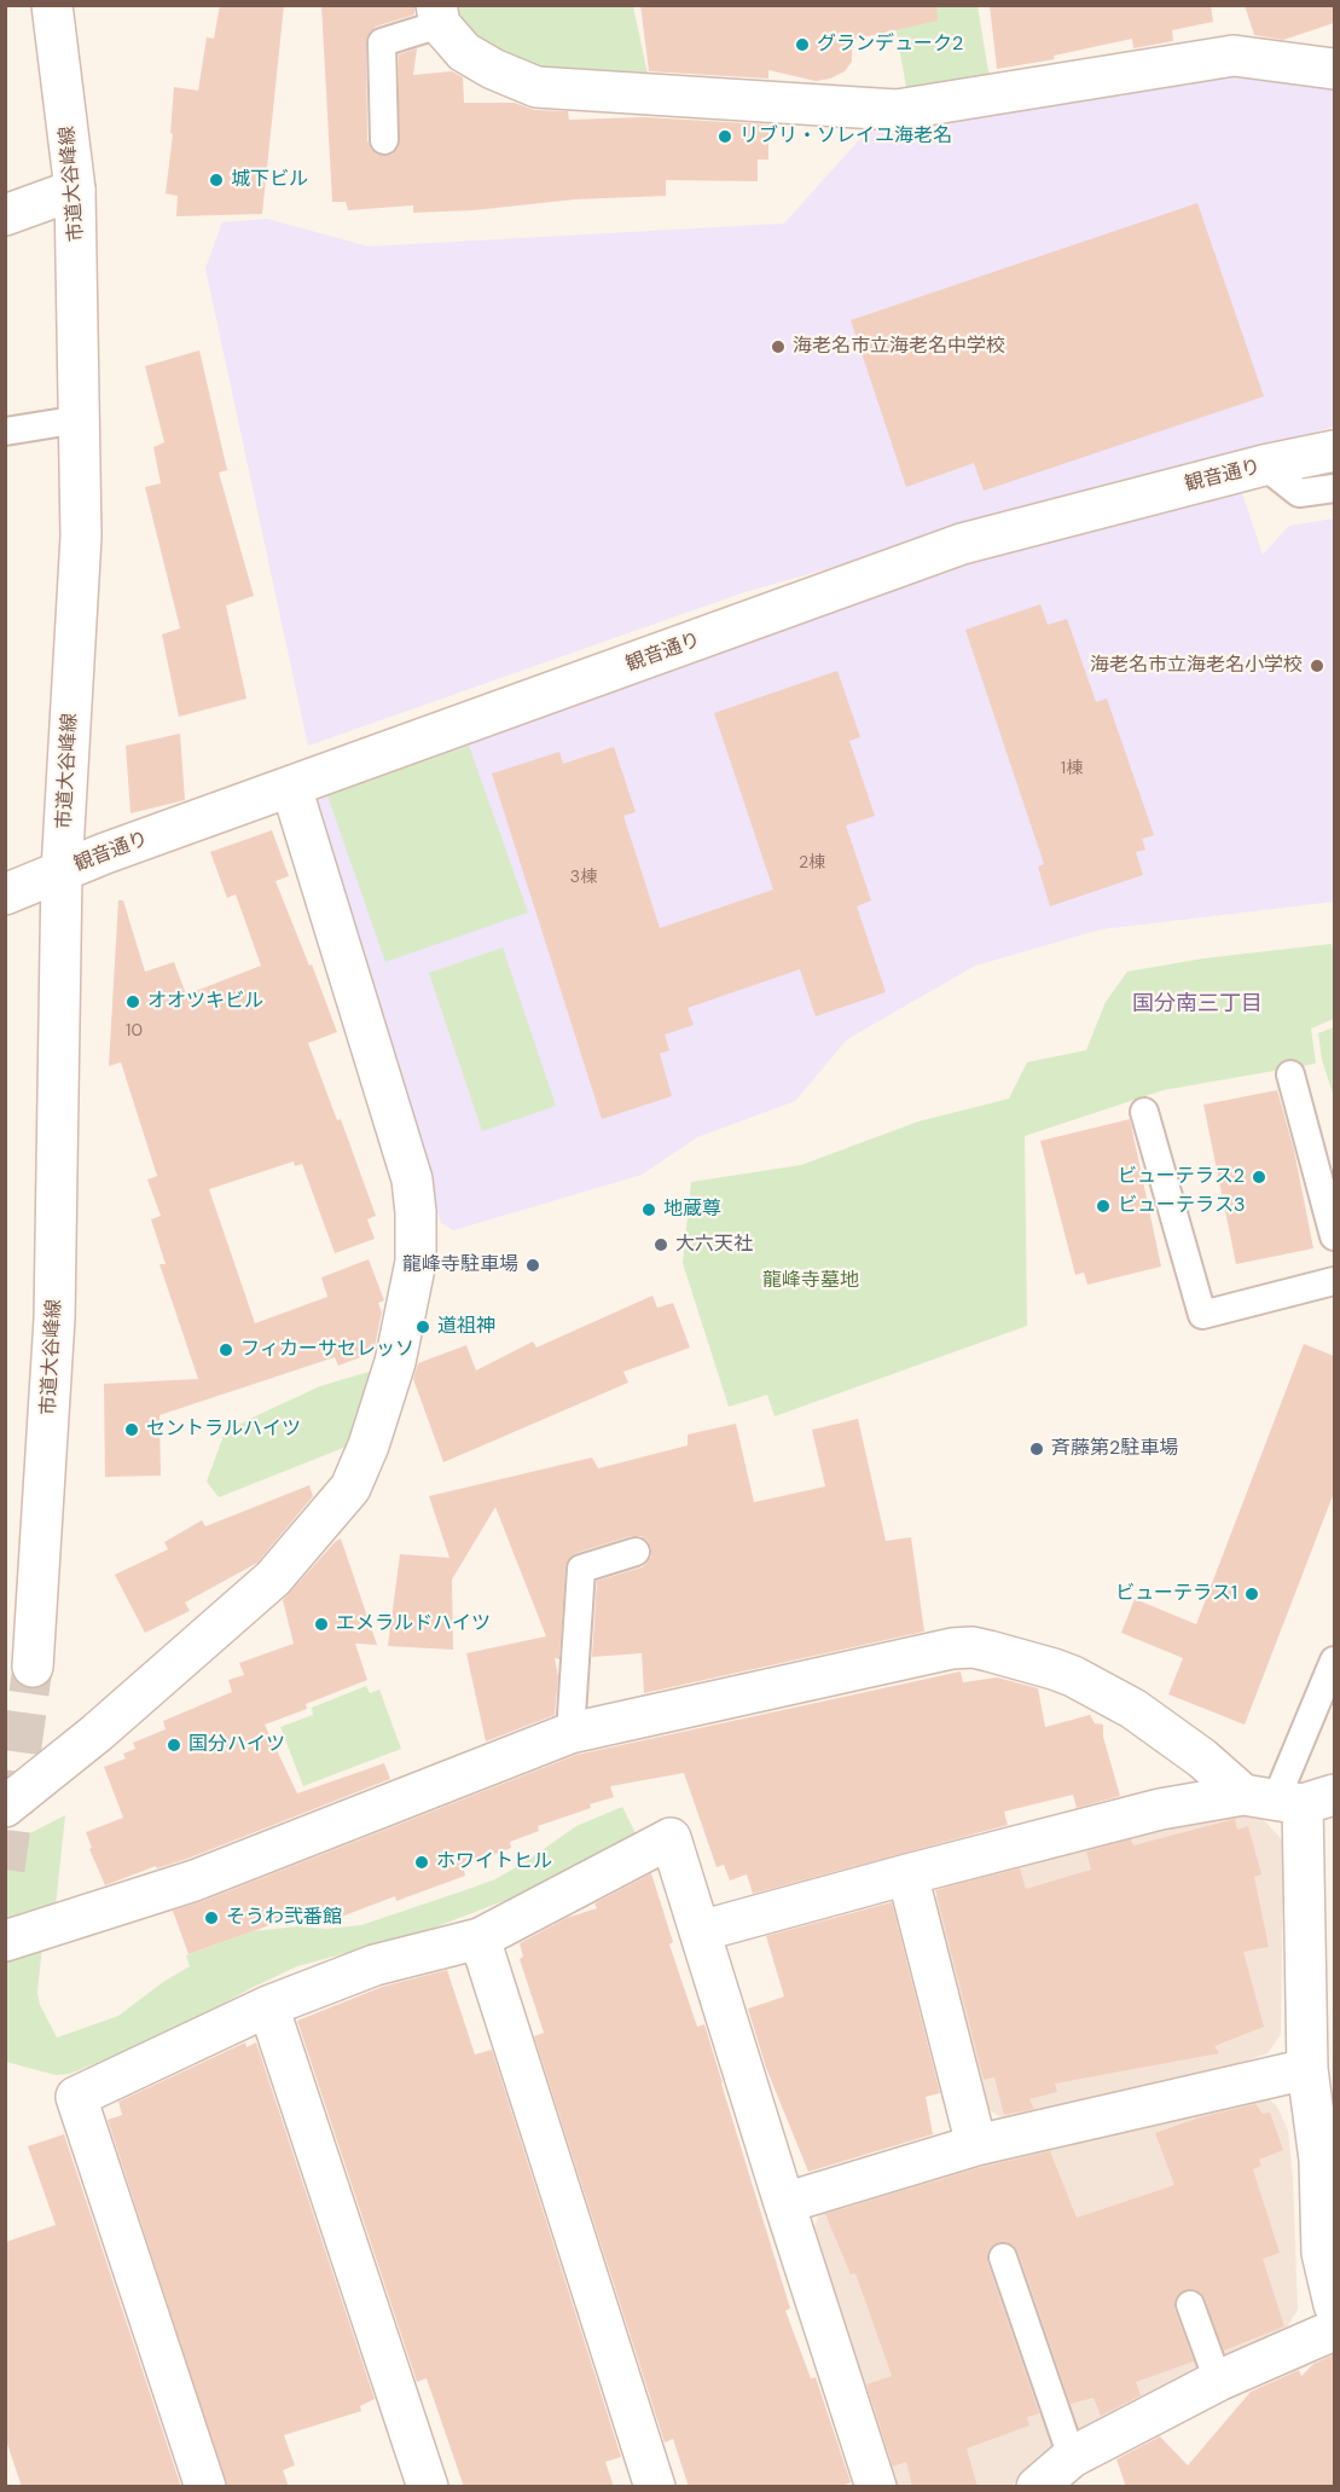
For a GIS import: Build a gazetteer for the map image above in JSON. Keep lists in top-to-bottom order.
{
  "streets": {
    "street": ["市道大谷峰線", "観音通り"]
  },
  "crossings": [
    ["市道大谷峰線", "観音通り"]
  ],
  "districts": ["国分南三丁目"],
  "parks": ["龍峰寺墓地"],
  "places": [
    "グランデューク2",
    "リブリ・ソレイユ海老名",
    "城下ビル",
    "海老名市立海老名中学校",
    "海老名市立海老名小学校",
    "オオツキビル",
    "ビューテラス2",
    "ビューテラス3",
    "地蔵尊",
    "大六天社",
    "龍峰寺駐車場",
    "道祖神",
    "フィカーサセレッソ",
    "セントラルハイツ",
    "斉藤第2駐車場",
    "ビューテラス1",
    "エメラルドハイツ",
    "国分ハイツ",
    "ホワイトヒル",
    "そうわ弐番館"
  ],
  "house_numbers": [
    "1棟",
    "2棟",
    "3棟",
    "10"
  ]
}
